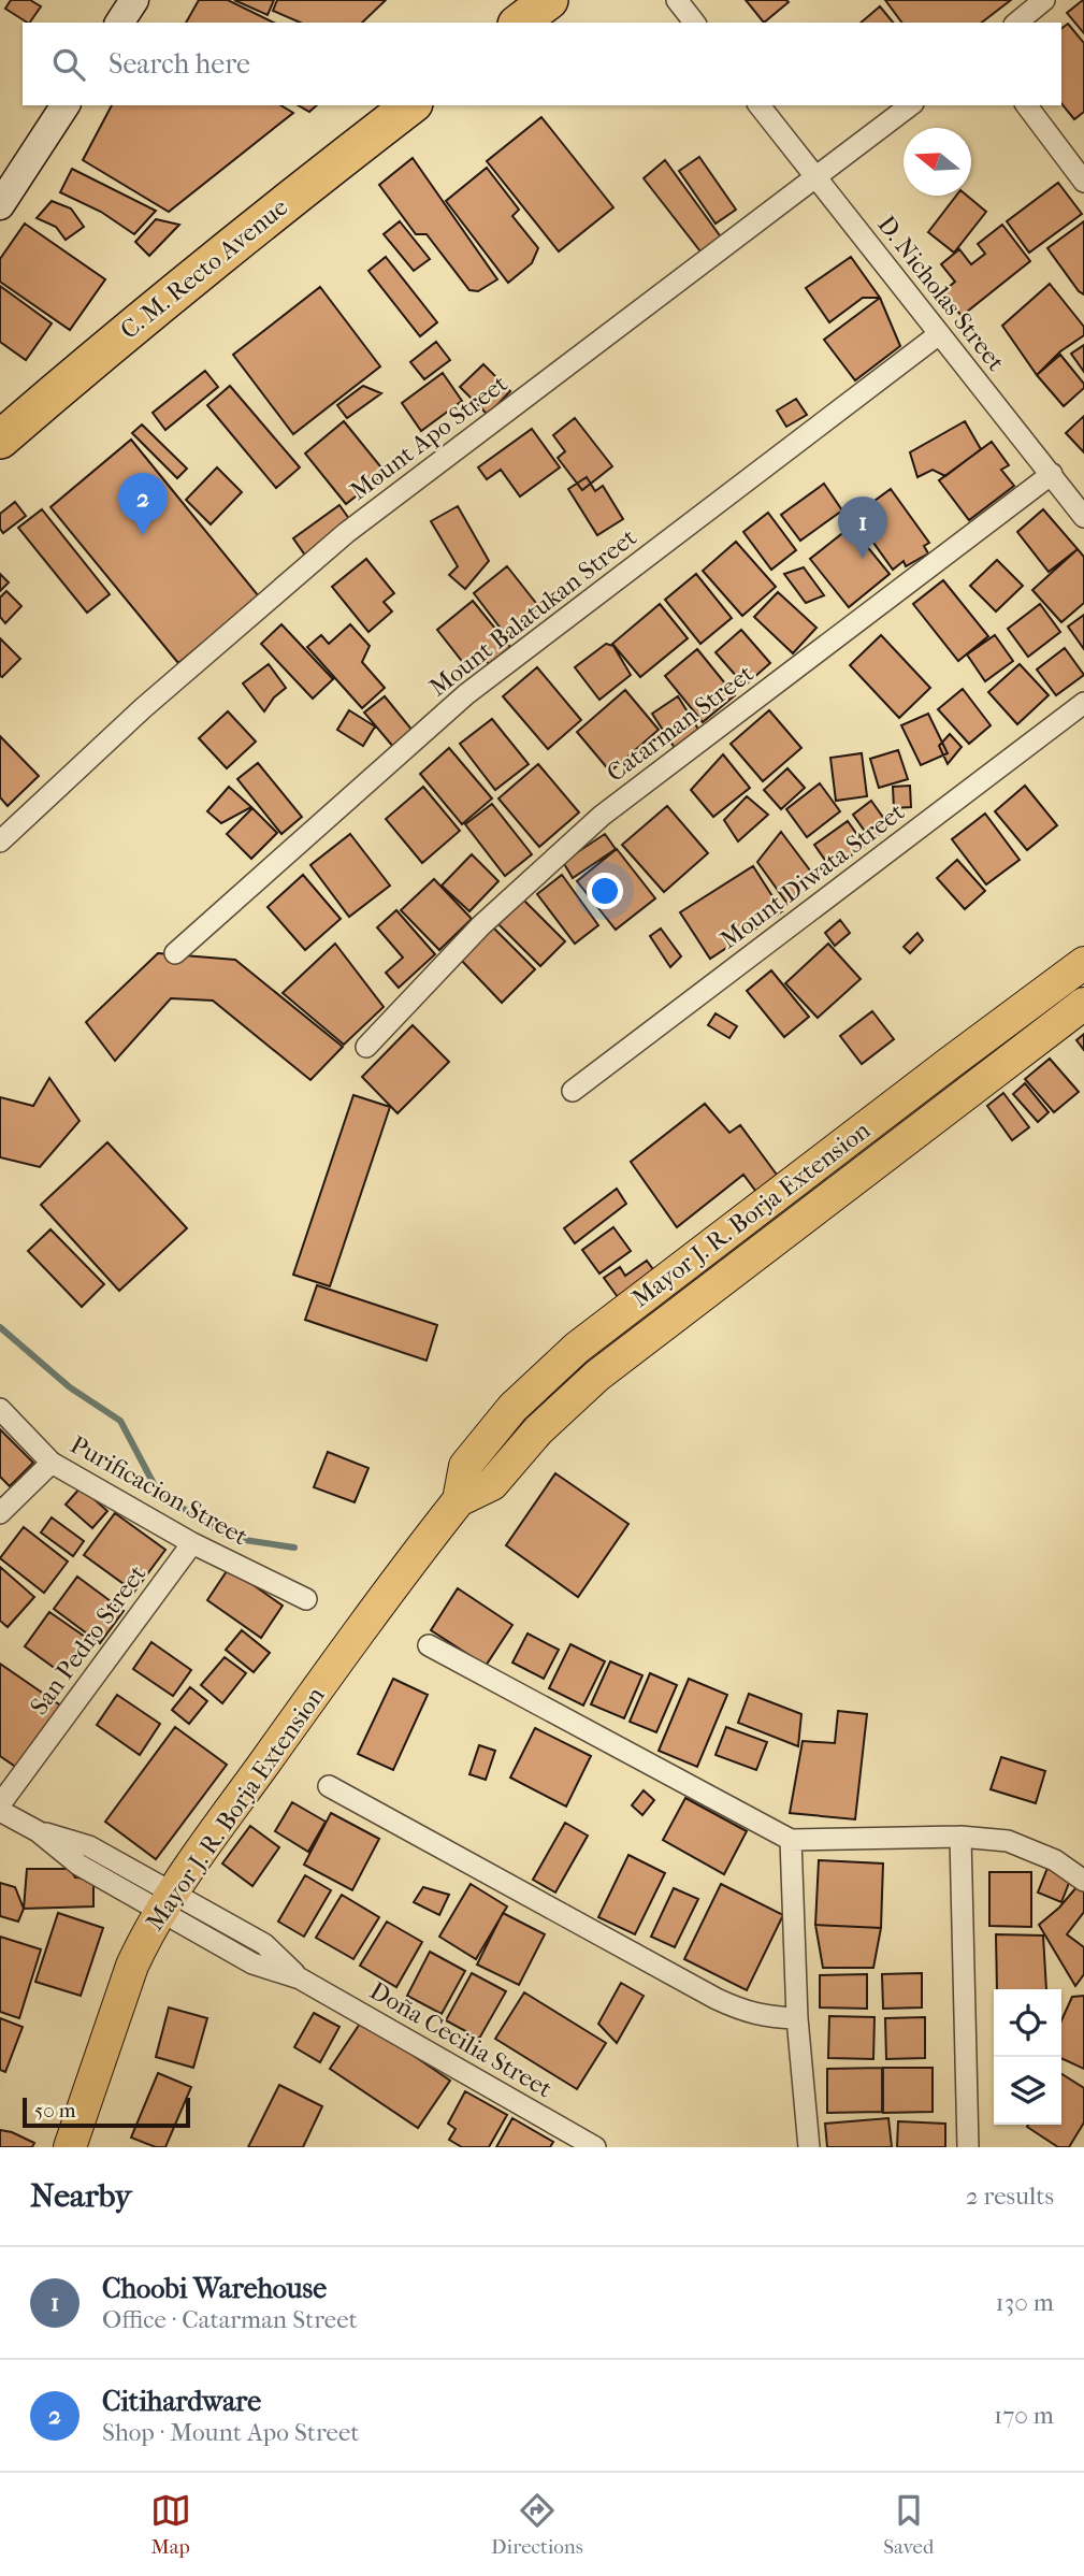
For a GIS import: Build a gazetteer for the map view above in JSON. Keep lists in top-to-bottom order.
{
  "streets": {
    "highway": ["C. M. Recto Avenue"],
    "main road": ["Mayor J. R. Borja Extension"],
    "street": [
      "D. Nicholas Street",
      "Mount Apo Street",
      "Mount Balatukan Street",
      "Catarman Street",
      "Mount Diwata Street",
      "Purificacion Street",
      "San Pedro Street",
      "Doña Cecilia Street"
    ]
  },
  "crossings": [
    ["D. Nicholas Street", "Mount Apo Street"],
    ["D. Nicholas Street", "Mount Balatukan Street"],
    ["D. Nicholas Street", "Catarman Street"],
    ["Mayor J. R. Borja Extension", "Doña Cecilia Street"],
    ["Purificacion Street", "San Pedro Street"]
  ],
  "scale_bar": "50 m",
  "north": "left",
  "page": {
    "search": "Search here",
    "pins": ["2", "1"],
    "scale": "50 m",
    "heading": ["Nearby", "2 results"],
    "list": [
      {
        "mark": "1",
        "name": "Choobi Warehouse",
        "note": "Office · Catarman Street",
        "value": "130 m"
      },
      {
        "mark": "2",
        "name": "Citihardware",
        "note": "Shop · Mount Apo Street",
        "value": "170 m"
      }
    ],
    "nav": ["Map", "Directions", "Saved"]
  }
}
